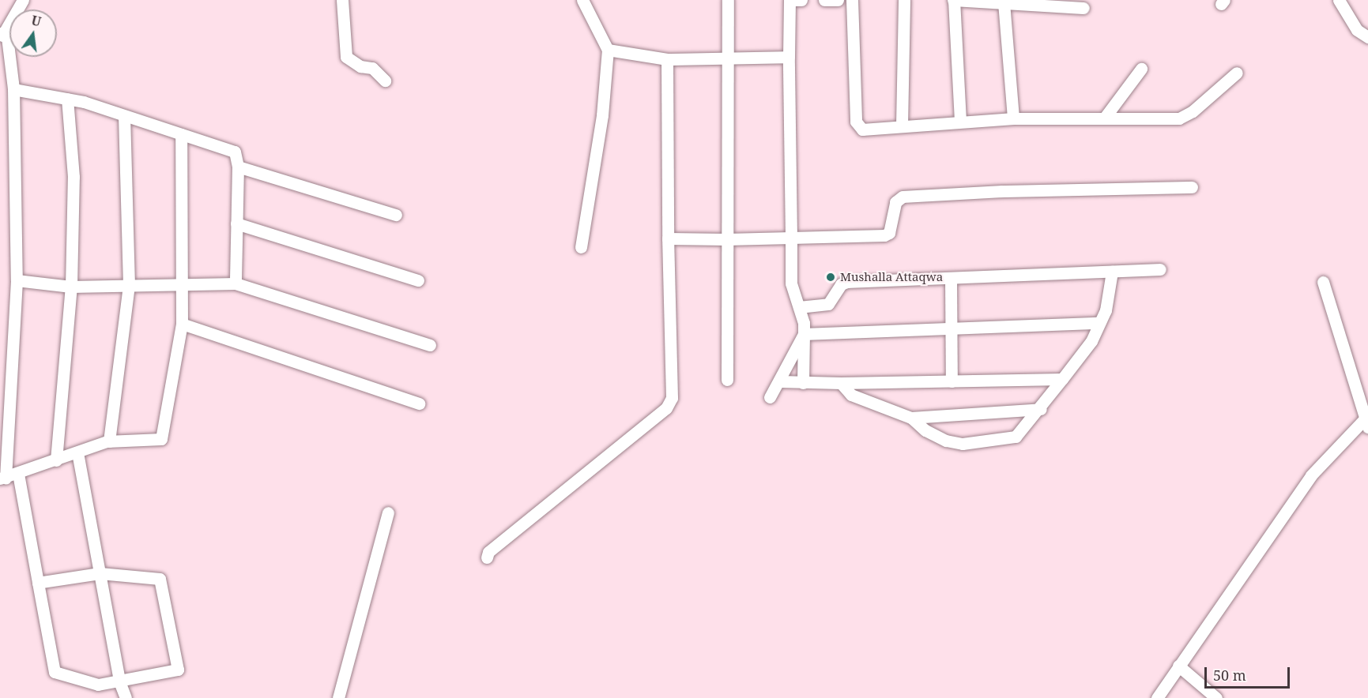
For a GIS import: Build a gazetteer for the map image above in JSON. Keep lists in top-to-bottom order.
{
  "places": ["Mushalla Attaqwa"],
  "scale_bar": "50 m",
  "north": "top"
}
